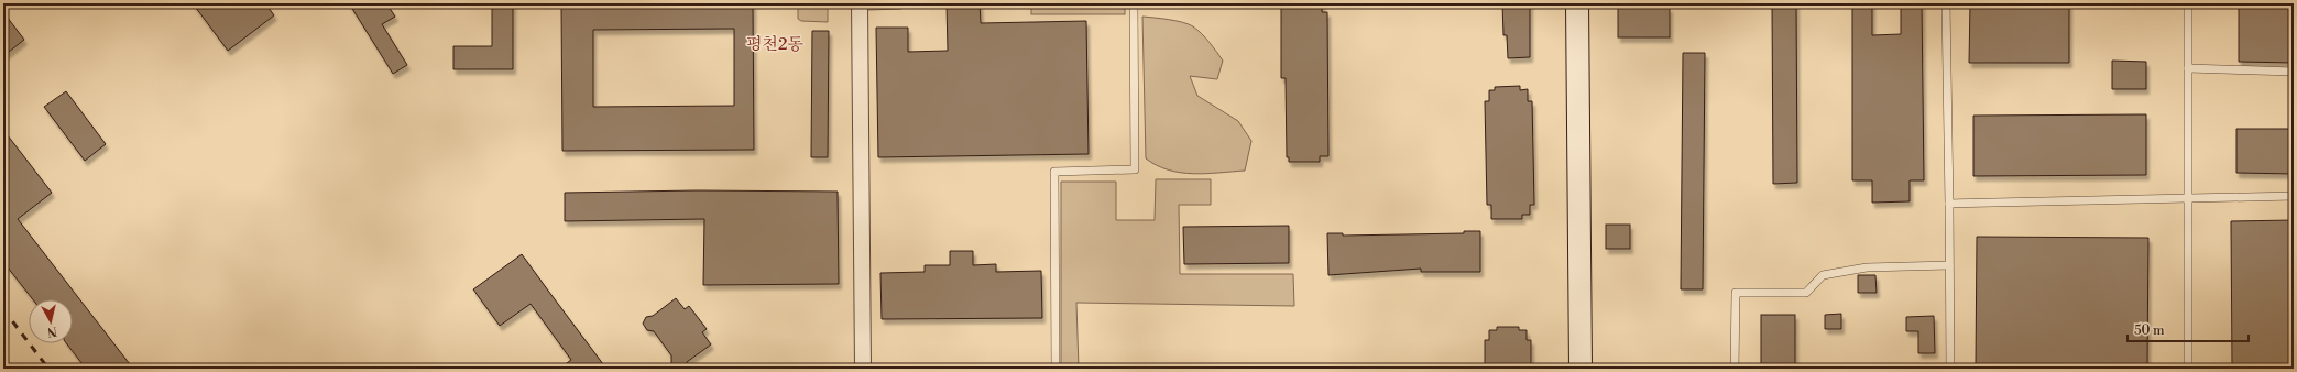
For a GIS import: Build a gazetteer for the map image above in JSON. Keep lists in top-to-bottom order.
{
  "districts": ["평천2동"],
  "scale_bar": "50 m",
  "north": "bottom"
}
